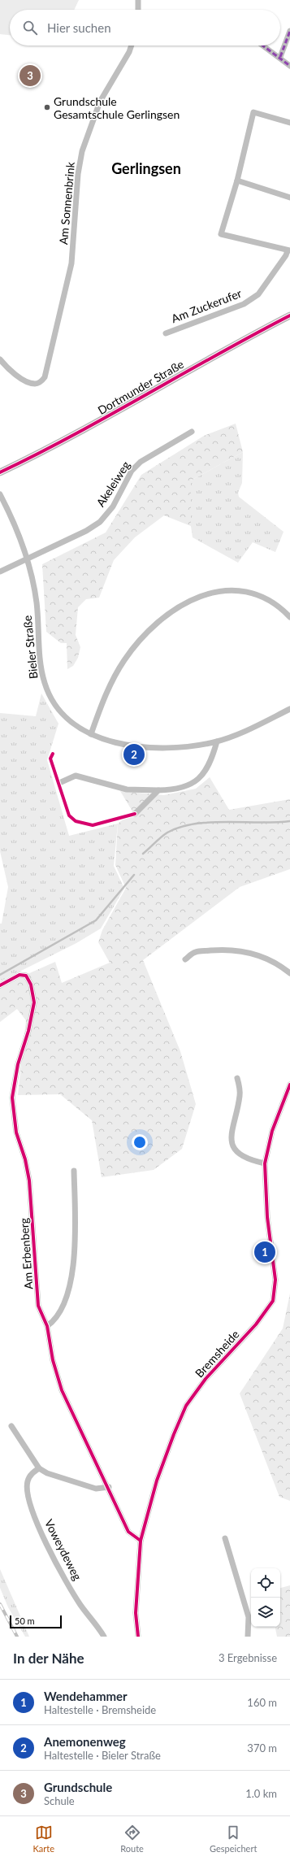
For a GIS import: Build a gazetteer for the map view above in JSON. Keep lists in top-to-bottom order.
{
  "streets": {
    "main road": ["Dortmunder Straße"],
    "street": [
      "Am Sonnenbrink",
      "Am Zuckerufer",
      "Akeleiweg",
      "Bieler Straße",
      "Am Erbenberg",
      "Bremsheide",
      "Voweydeweg"
    ]
  },
  "crossings": [
    ["Akeleiweg", "Bieler Straße"],
    ["Am Erbenberg", "Bremsheide"]
  ],
  "districts": ["Gerlingsen"],
  "places": ["Grundschule Gesamtschule Gerlingsen"],
  "scale_bar": "50 m",
  "page": {
    "search": "Hier suchen",
    "pins": ["3", "2", "1"],
    "scale": "50 m",
    "heading": ["In der Nähe", "3 Ergebnisse"],
    "list": [
      {
        "mark": "1",
        "name": "Wendehammer",
        "note": "Haltestelle · Bremsheide",
        "value": "160 m"
      },
      {
        "mark": "2",
        "name": "Anemonenweg",
        "note": "Haltestelle · Bieler Straße",
        "value": "370 m"
      },
      {
        "mark": "3",
        "name": "Grundschule",
        "note": "Schule",
        "value": "1.0 km"
      }
    ],
    "nav": ["Karte", "Route", "Gespeichert"]
  }
}
